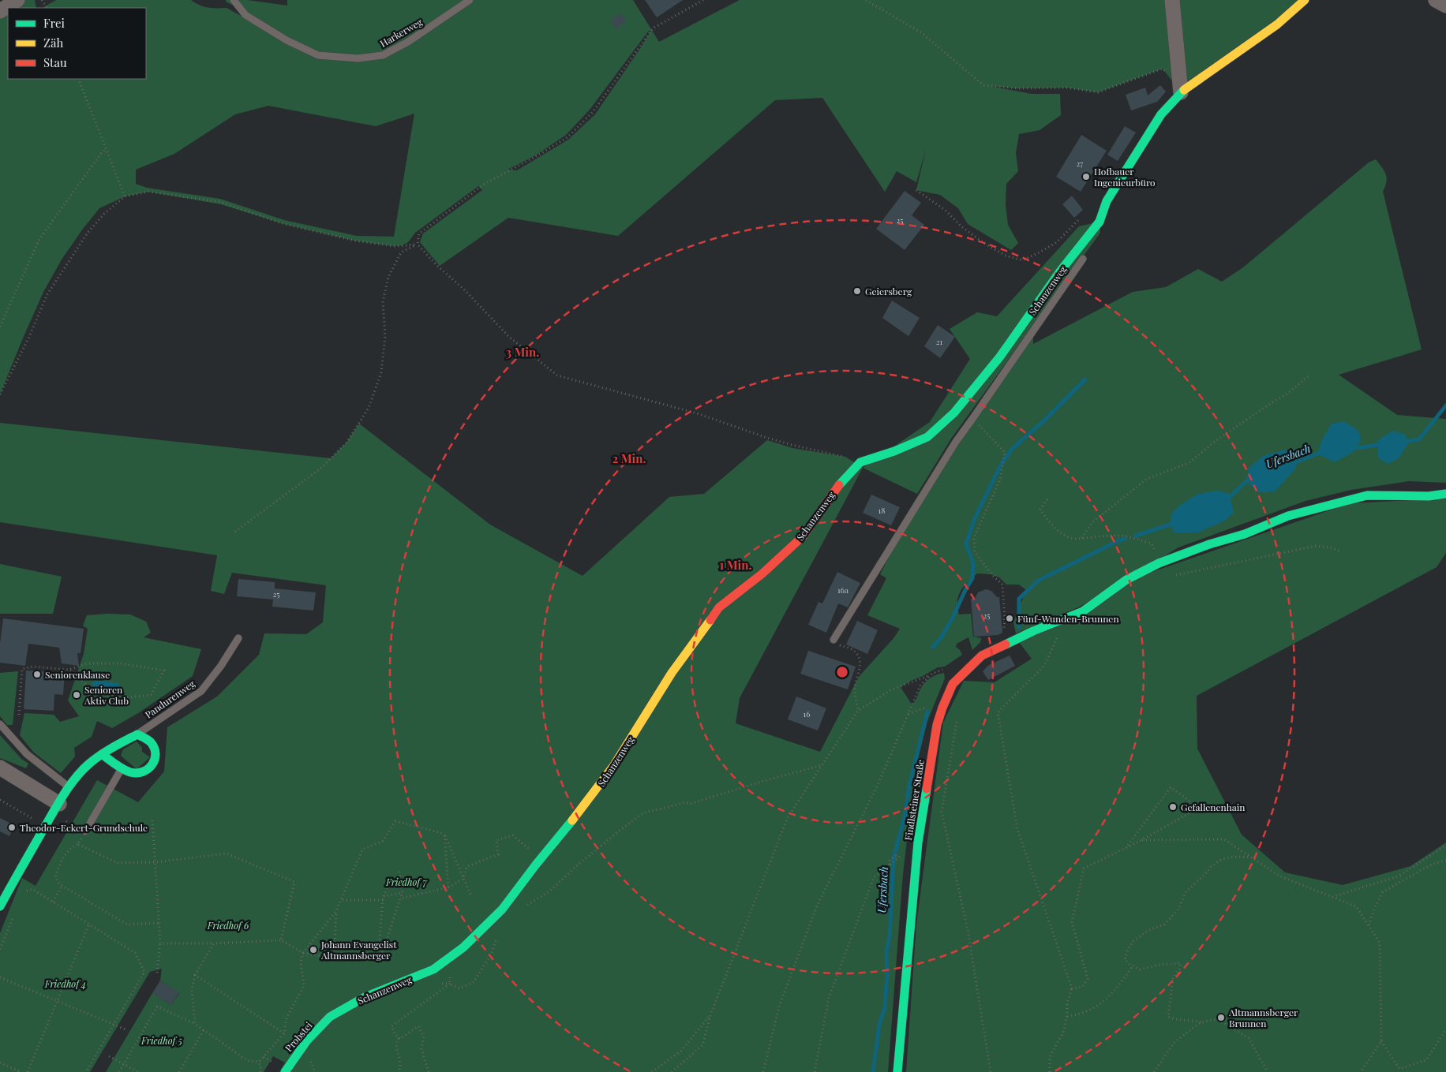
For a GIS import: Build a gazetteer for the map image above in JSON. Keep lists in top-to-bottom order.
{
  "streets": {
    "street": [
      "Schanzenweg",
      "Pandurenweg",
      "Findlsteiner Straße",
      "Probstei"
    ],
    "lane": ["Harkerweg"]
  },
  "crossings": [
    ["Schanzenweg", "Probstei"]
  ],
  "water": ["Ufersbach"],
  "parks": [
    "Friedhof 7",
    "Friedhof 6",
    "Friedhof 4",
    "Friedhof 5"
  ],
  "places": [
    "Hofbauer Ingenieurbüro",
    "Geiersberg",
    "Fünf-Wunden-Brunnen",
    "Seniorenklause",
    "Senioren Aktiv Club",
    "Gefallenenhain",
    "Theodor-Eckert-Grundschule",
    "Johann Evangelist Altmannsberger",
    "Altmannsberger Brunnen"
  ],
  "house_numbers": [
    "27",
    "25",
    "21",
    "18",
    "16a",
    "25",
    "25",
    "16"
  ],
  "legend": ["Frei", "Zäh", "Stau"],
  "rings": ["3 Min.", "2 Min.", "1 Min."]
}
